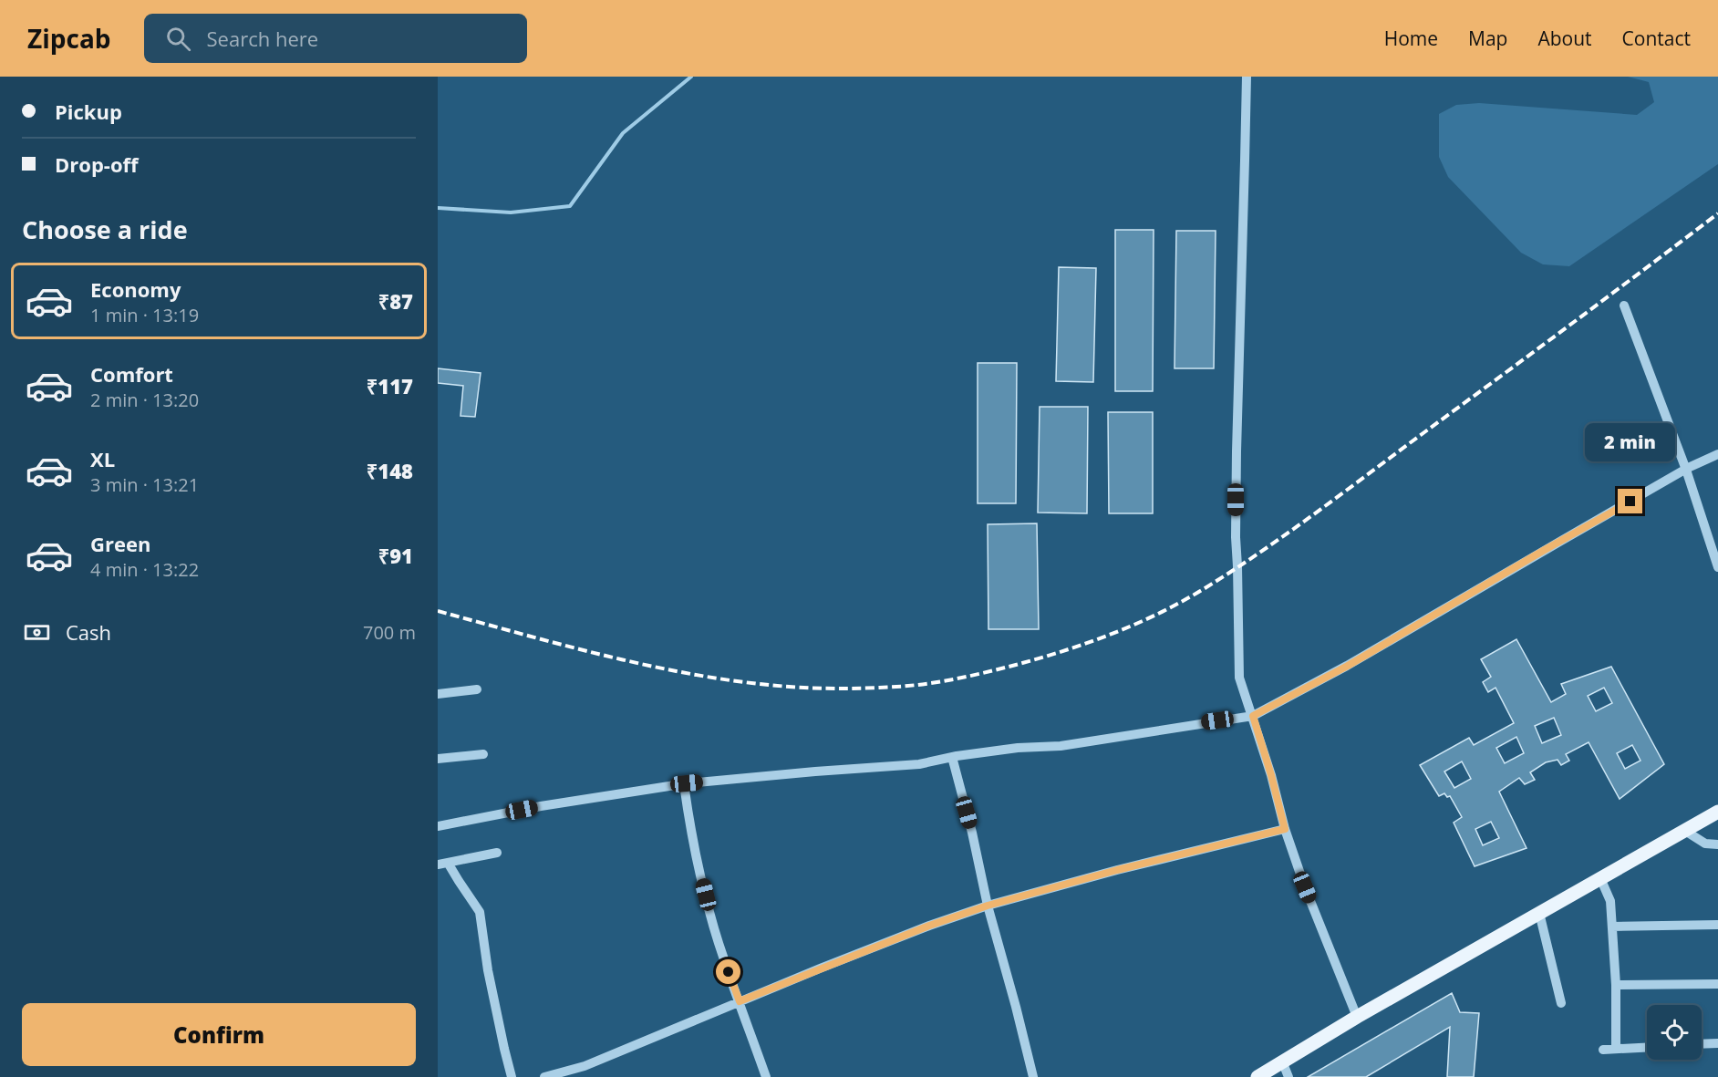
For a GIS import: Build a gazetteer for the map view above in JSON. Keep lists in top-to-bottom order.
{
  "page": {
    "header": "Zipcab",
    "search": "Search here",
    "nav": [
      "Home",
      "Map",
      "About",
      "Contact"
    ],
    "banner": ["Pickup", "Drop-off"],
    "heading": "Choose a ride",
    "list": [
      {
        "name": "Economy",
        "note": "1 min · 13:19",
        "value": "₹87"
      },
      {
        "name": "Comfort",
        "note": "2 min · 13:20",
        "value": "₹117"
      },
      {
        "name": "XL",
        "note": "3 min · 13:21",
        "value": "₹148"
      },
      {
        "name": "Green",
        "note": "4 min · 13:22",
        "value": "₹91"
      }
    ],
    "bubble": "2 min",
    "pay": ["Cash", "700 m"],
    "buttons": "Confirm"
  }
}
